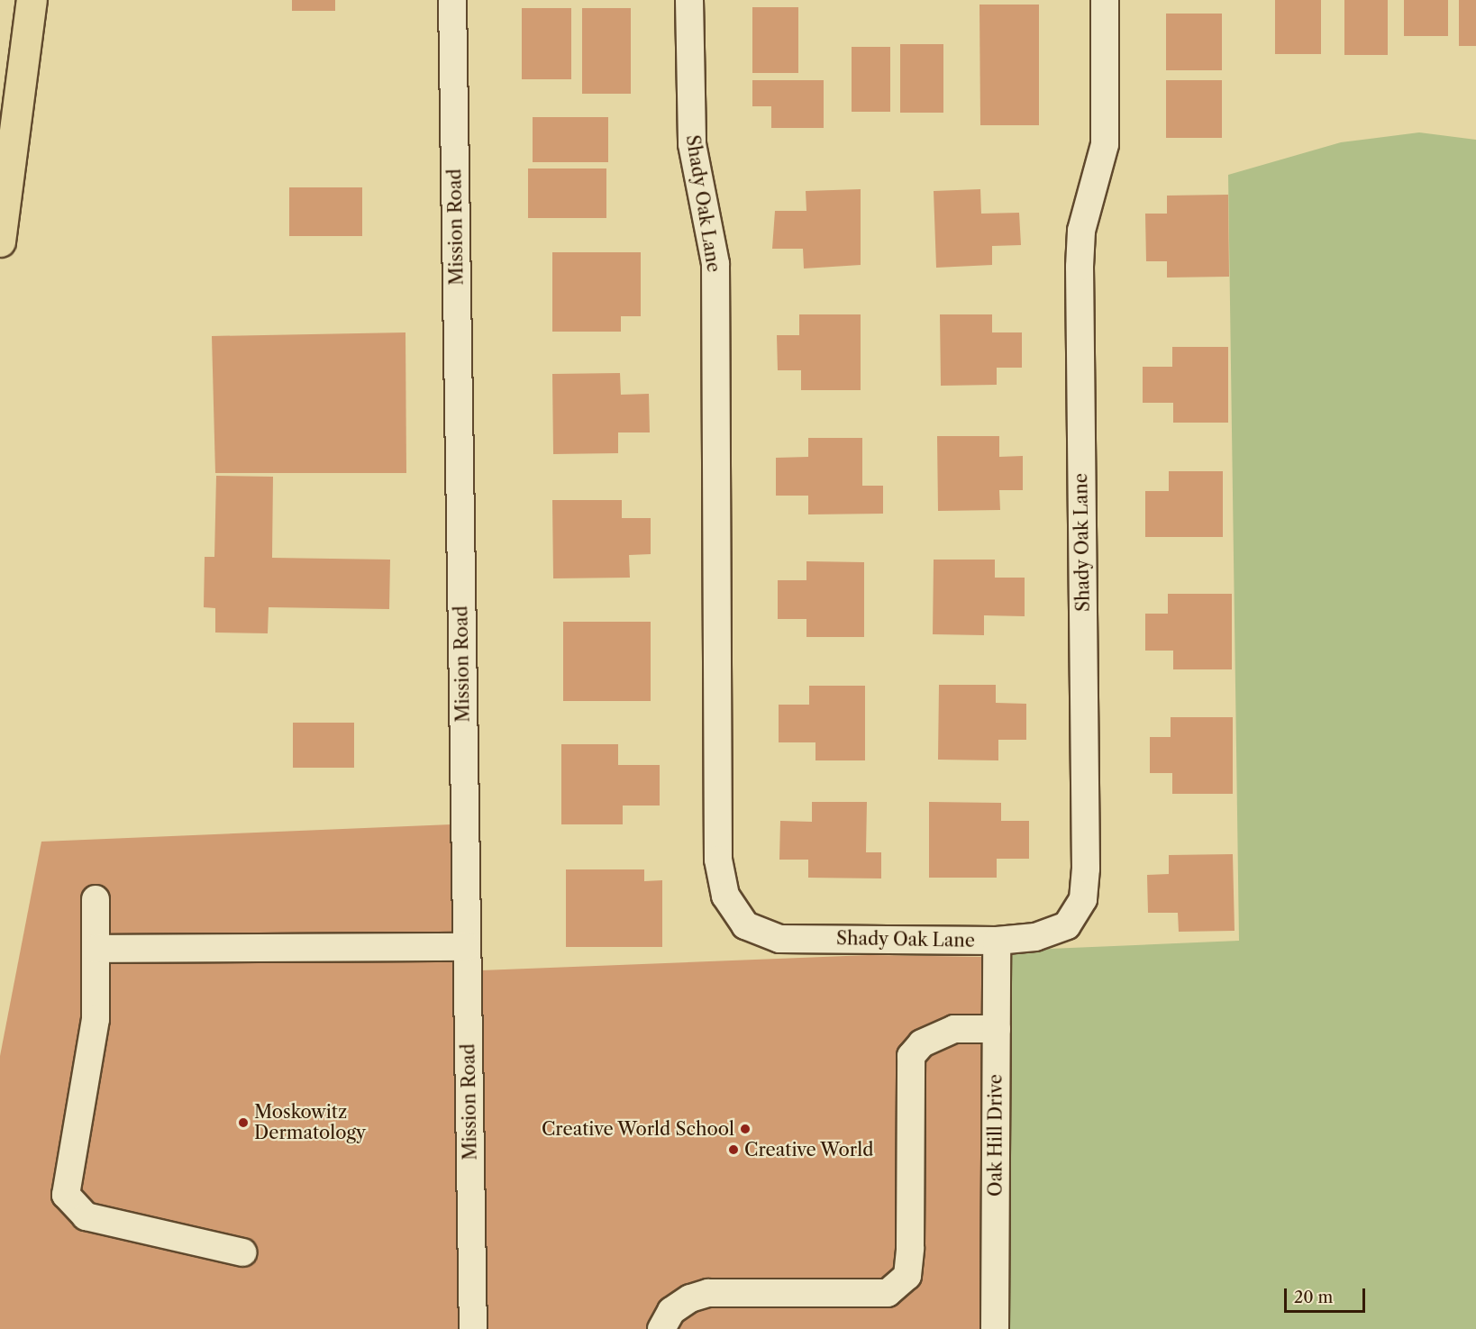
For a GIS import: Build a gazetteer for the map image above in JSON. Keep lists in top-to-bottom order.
{
  "streets": {
    "street": ["Shady Oak Lane", "Mission Road", "Oak Hill Drive"]
  },
  "crossings": [
    ["Shady Oak Lane", "Oak Hill Drive"]
  ],
  "places": ["Moskowitz Dermatology", "Creative World School", "Creative World"],
  "scale_bar": "20 m"
}
